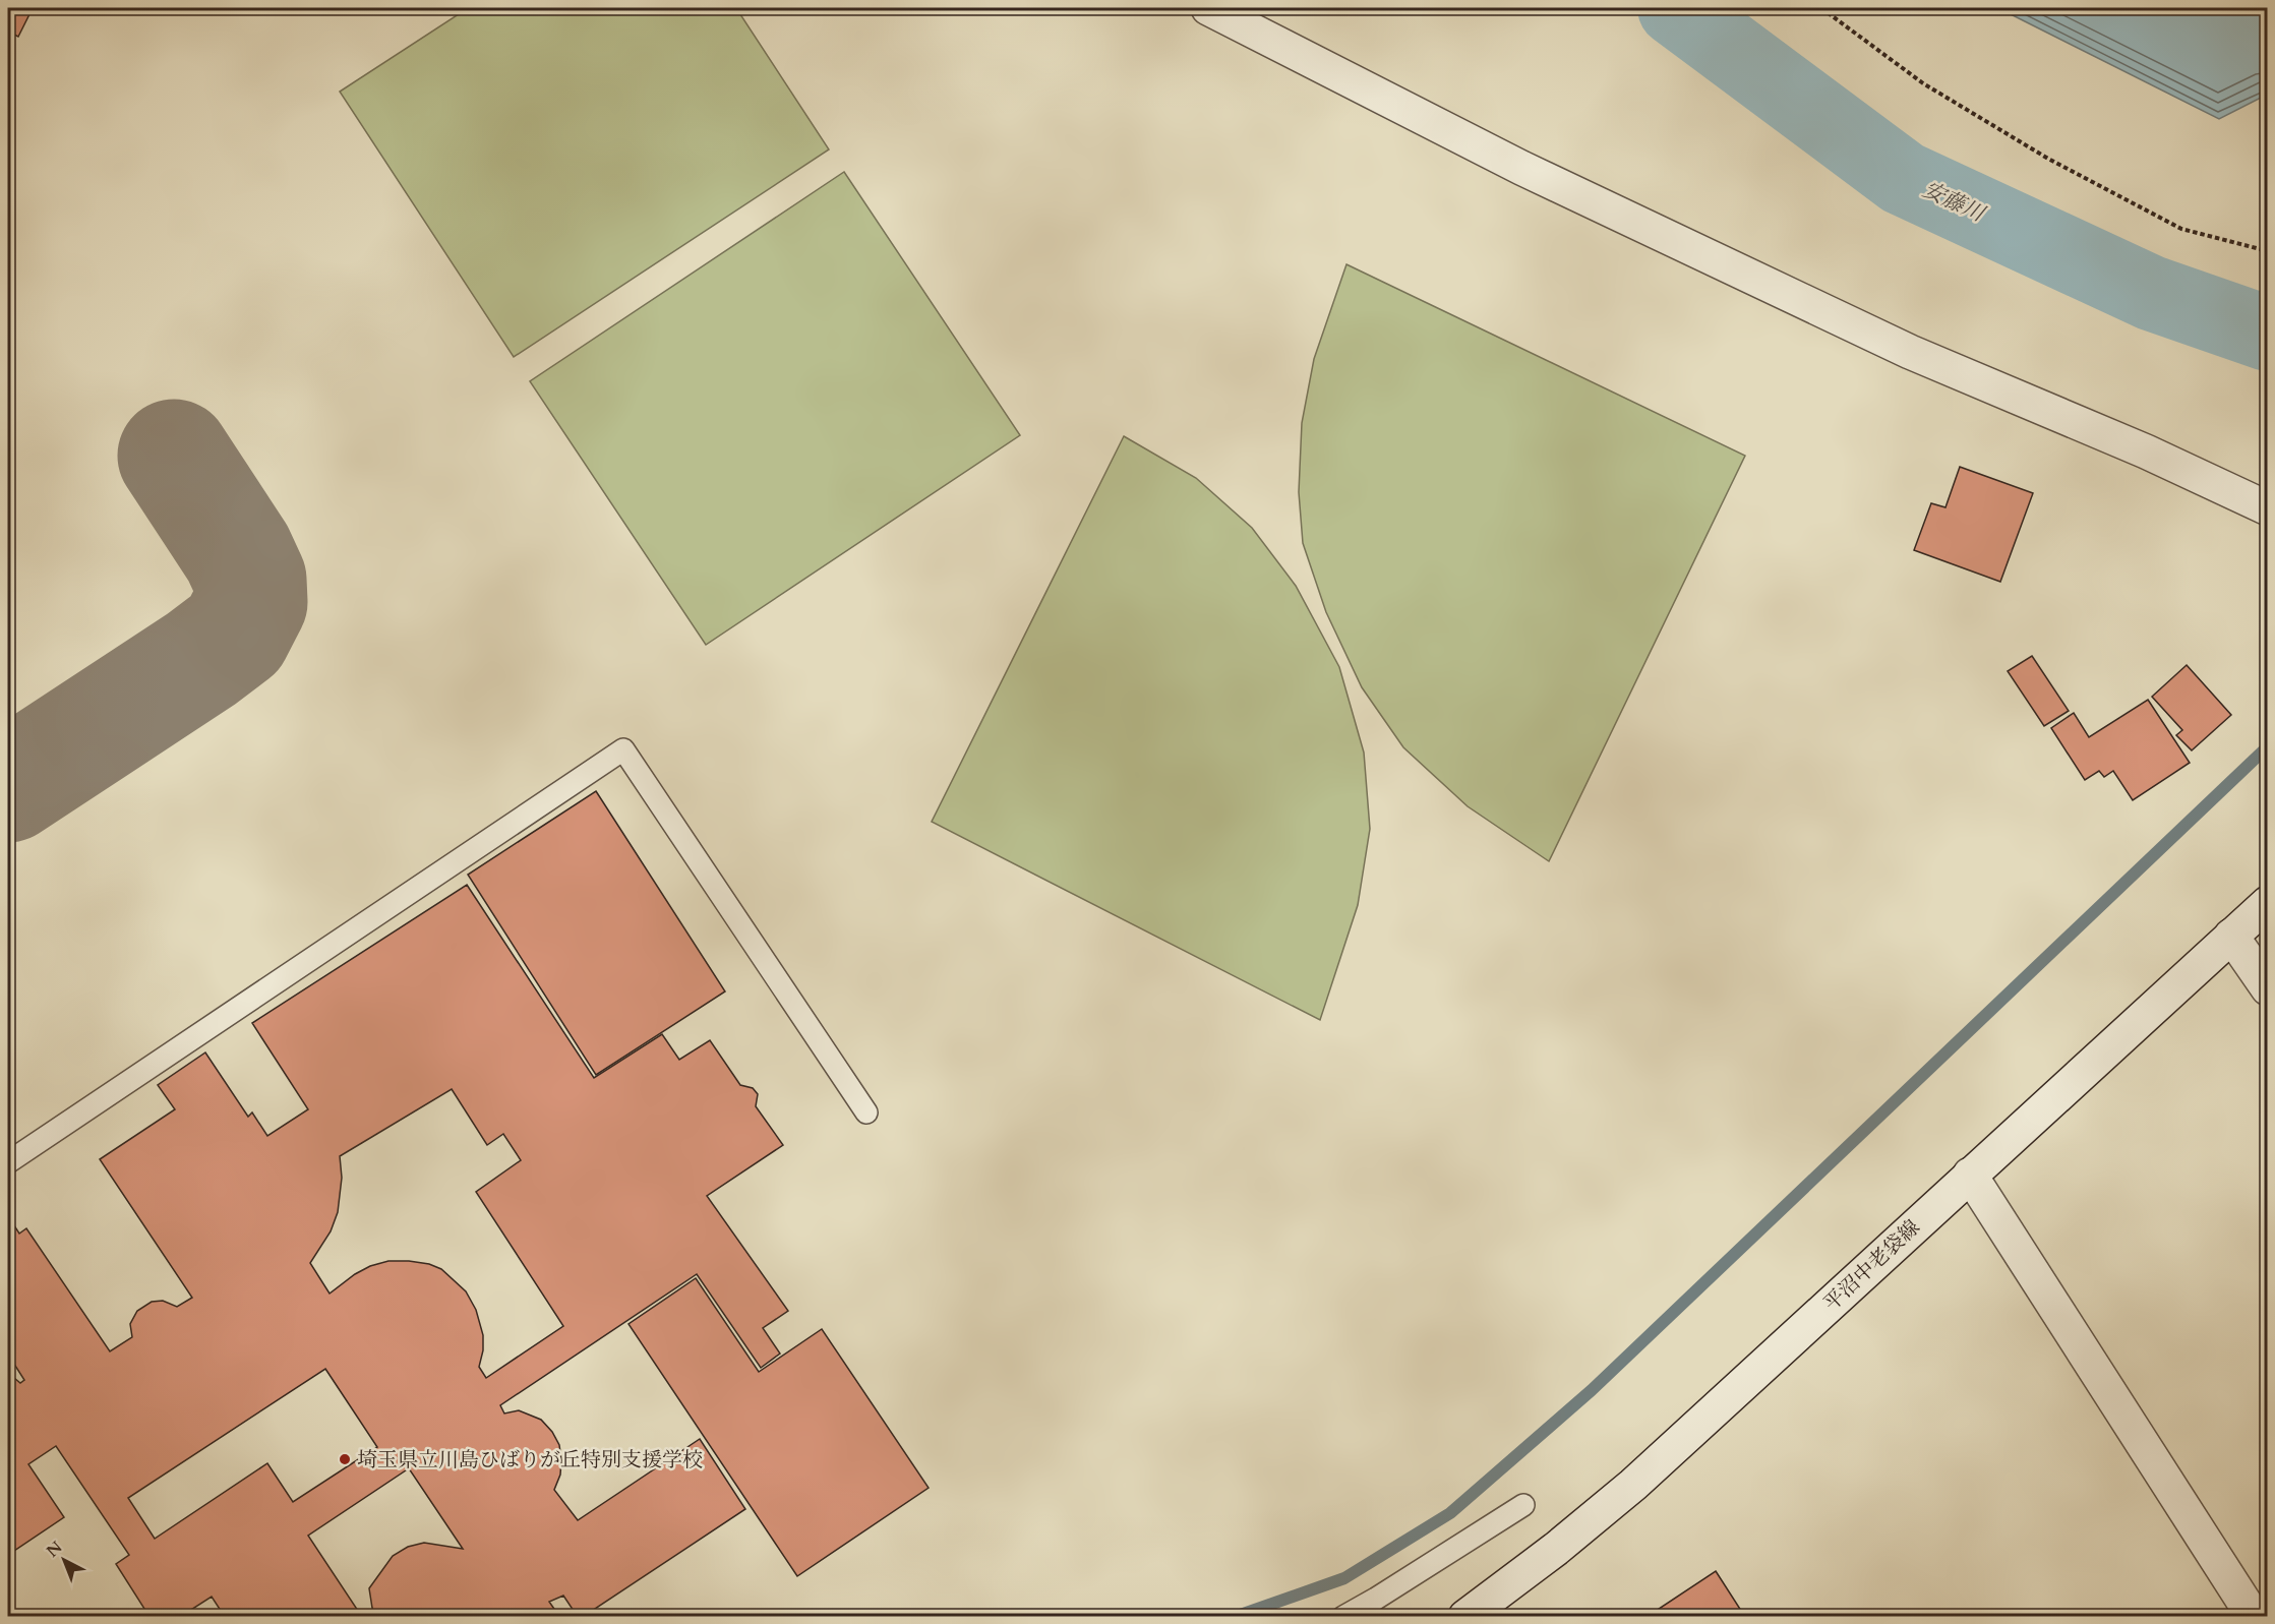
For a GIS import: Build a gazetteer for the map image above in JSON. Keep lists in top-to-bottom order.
{
  "streets": {
    "street": ["平沼中老袋線"]
  },
  "water": ["安藤川"],
  "places": ["埼玉県立川島ひばりが丘特別支援学校"],
  "north": "top left"
}
